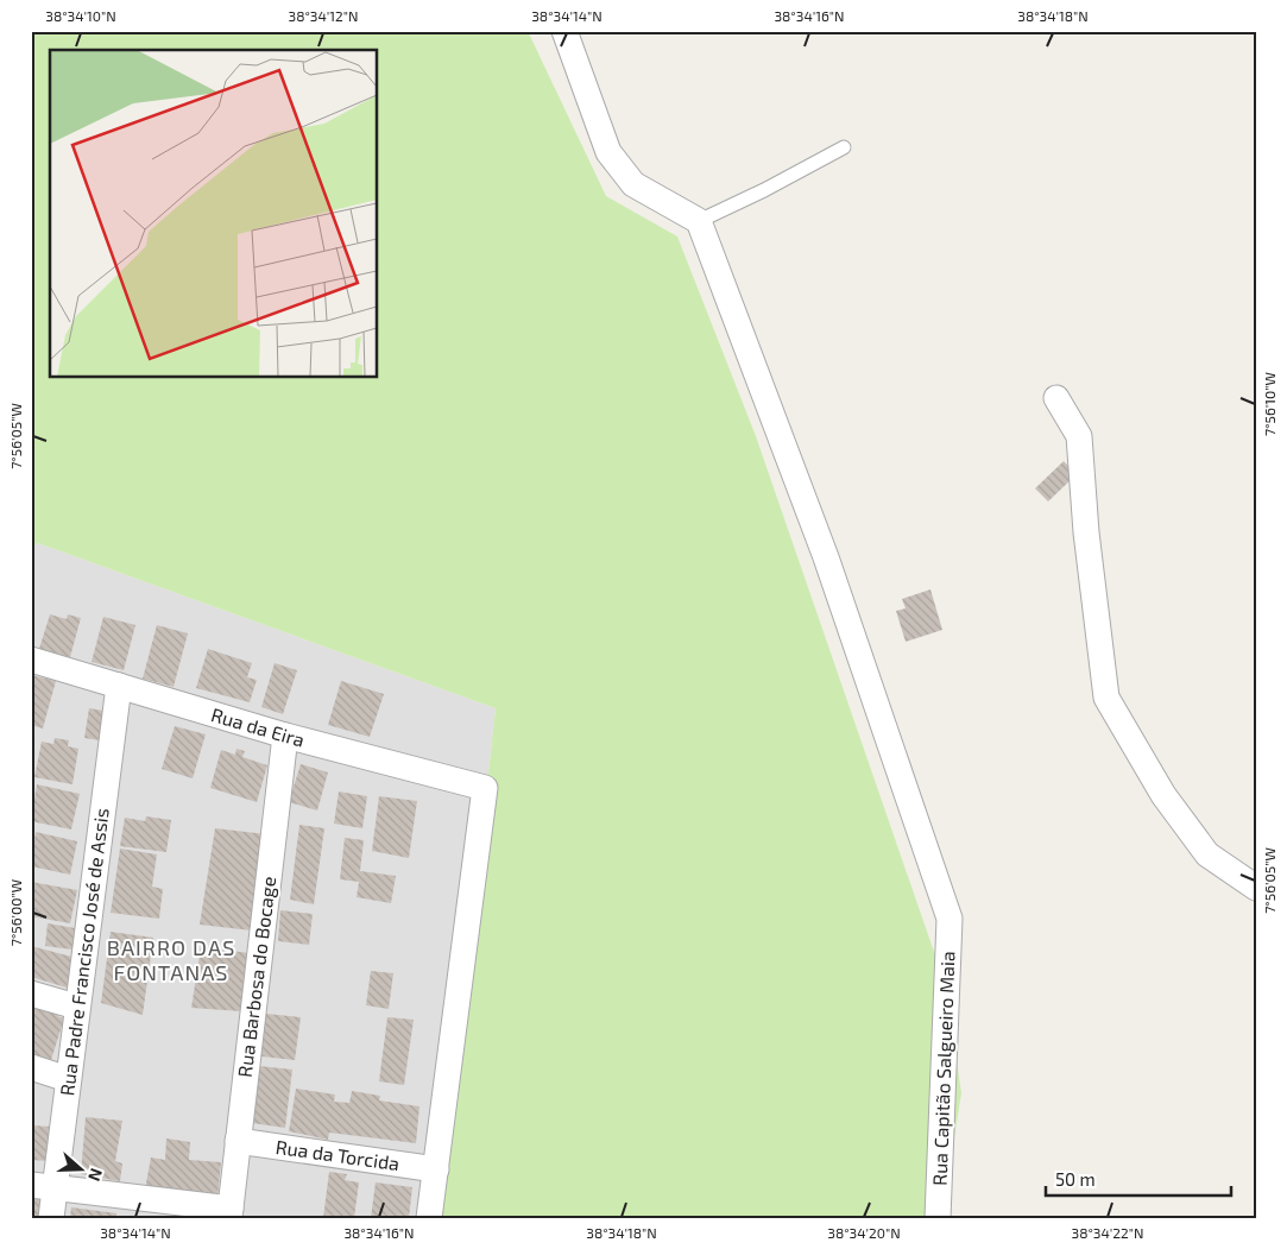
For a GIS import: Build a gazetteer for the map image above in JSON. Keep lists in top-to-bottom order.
{
  "streets": {
    "street": [
      "Rua da Eira",
      "Rua Padre Francisco José de Assis",
      "Rua Barbosa do Bocage",
      "Rua Capitão Salgueiro Maia",
      "Rua da Torcida"
    ]
  },
  "crossings": [
    ["Rua da Eira", "Rua Padre Francisco José de Assis"],
    ["Rua da Eira", "Rua Barbosa do Bocage"],
    ["Rua da Eira", "Rua da Torcida"],
    ["Rua Barbosa do Bocage", "Rua da Torcida"]
  ],
  "districts": ["BAIRRO DAS FONTANAS"],
  "scale_bar": "50 m",
  "north": "right",
  "coordinates": [
    "38°34'10\"N",
    "38°34'12\"N",
    "38°34'14\"N",
    "38°34'16\"N",
    "38°34'18\"N",
    "7°56'10\"W",
    "7°56'05\"W",
    "7°56'00\"W",
    "38°34'20\"N",
    "38°34'22\"N"
  ]
}
